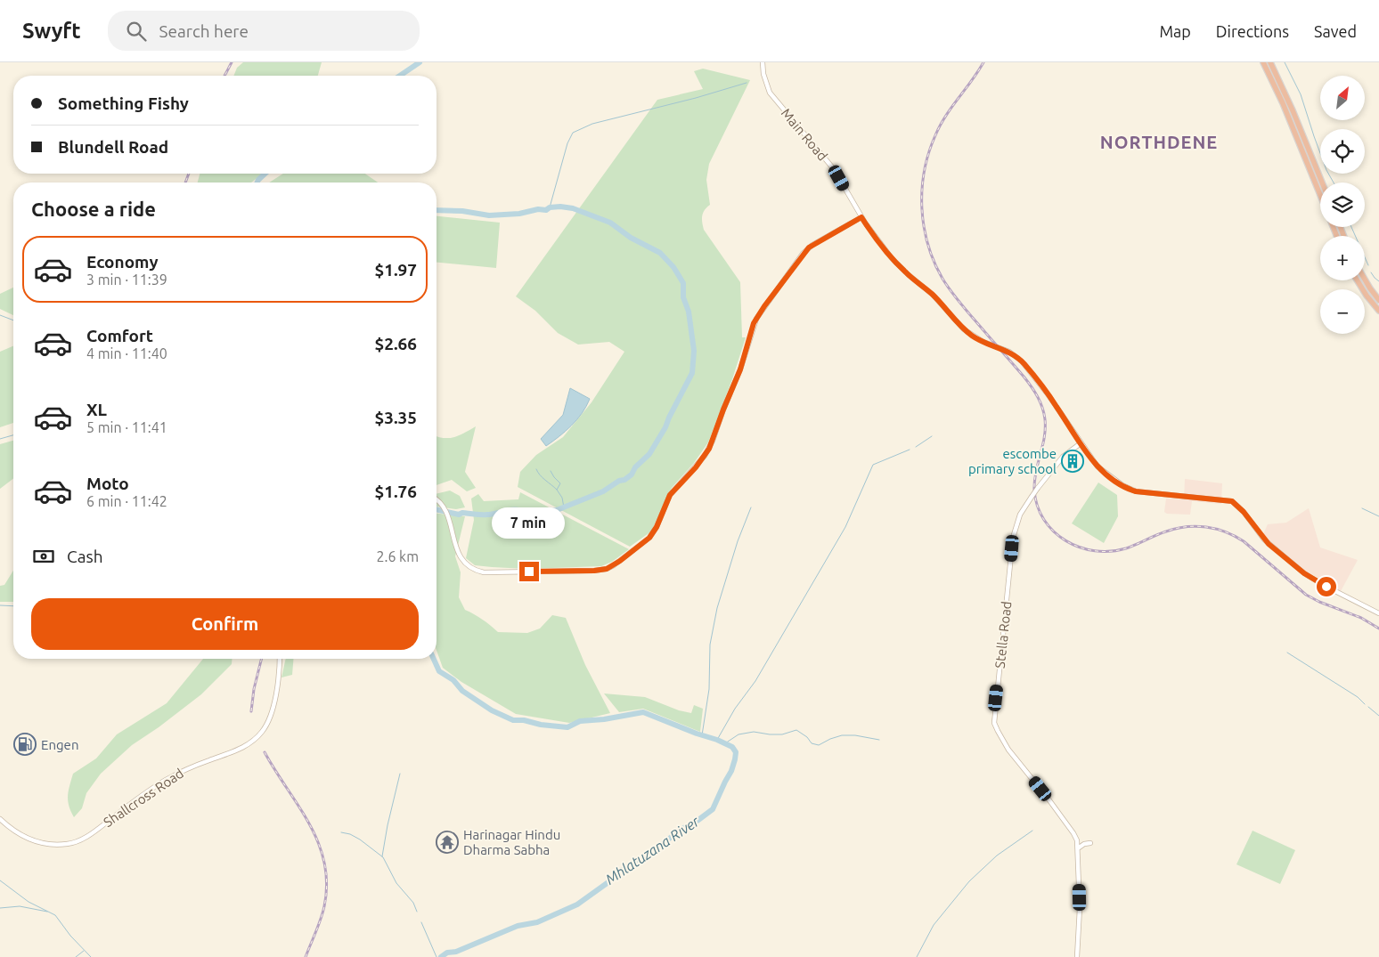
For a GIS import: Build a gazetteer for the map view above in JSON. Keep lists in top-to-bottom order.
{
  "streets": {
    "main road": ["Main Road", "Stella Road", "Shallcross Road"]
  },
  "crossings": [
    ["Main Road", "Stella Road"]
  ],
  "districts": ["NORTHDENE"],
  "water": ["Mhlatuzana River"],
  "places": {
    "building": ["escombe primary school"],
    "fuel station": ["Engen"],
    "temple": ["Harinagar Hindu Dharma Sabha"]
  },
  "north": "top right",
  "page": {
    "header": "Swyft",
    "search": "Search here",
    "nav": ["Map", "Directions", "Saved"],
    "map_buttons": ["+", "−"],
    "banner": ["Something Fishy", "Blundell Road"],
    "heading": "Choose a ride",
    "list": [
      {
        "name": "Economy",
        "note": "3 min · 11:39",
        "value": "$1.97"
      },
      {
        "name": "Comfort",
        "note": "4 min · 11:40",
        "value": "$2.66"
      },
      {
        "name": "XL",
        "note": "5 min · 11:41",
        "value": "$3.35"
      },
      {
        "name": "Moto",
        "note": "6 min · 11:42",
        "value": "$1.76"
      }
    ],
    "bubble": "7 min",
    "pay": ["Cash", "2.6 km"],
    "buttons": "Confirm"
  }
}
